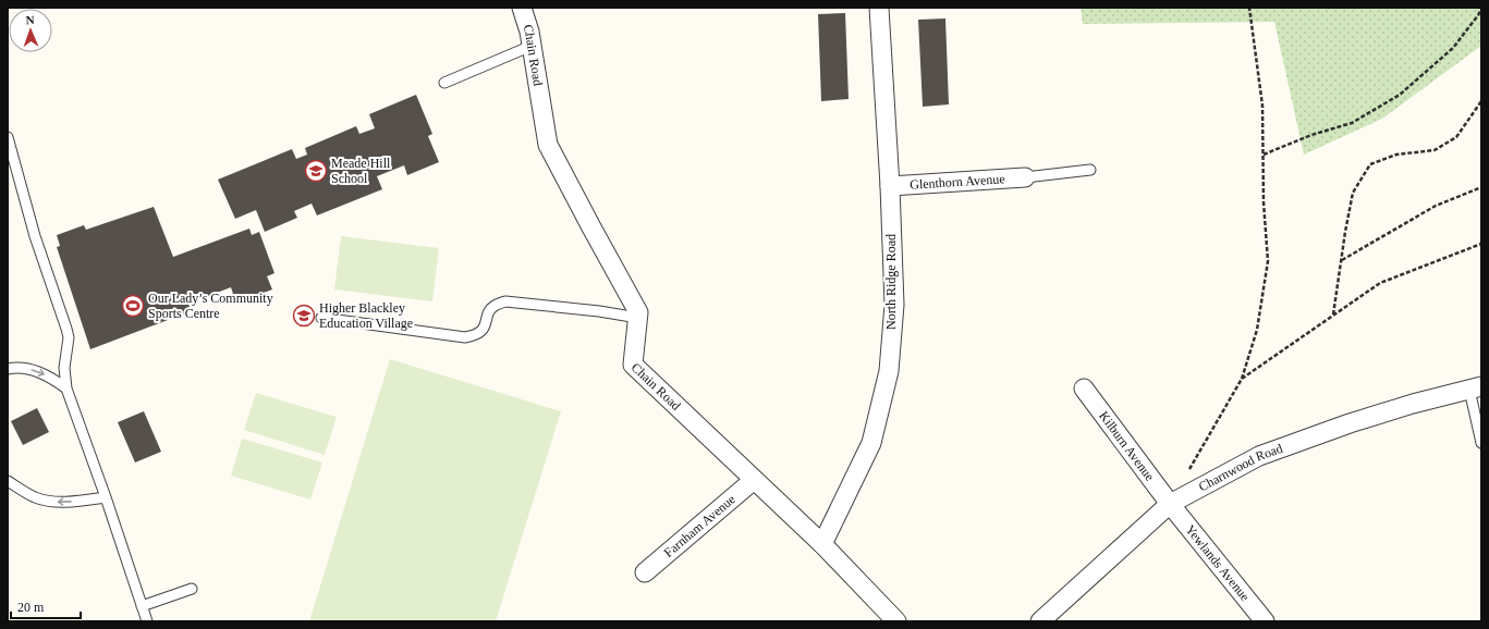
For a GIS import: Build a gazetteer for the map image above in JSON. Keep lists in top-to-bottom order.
{
  "streets": {
    "street": [
      "Chain Road",
      "Glenthorn Avenue",
      "North Ridge Road",
      "Kilburn Avenue",
      "Charnwood Road",
      "Farnham Avenue",
      "Yewlands Avenue"
    ]
  },
  "crossings": [
    ["Chain Road", "North Ridge Road"],
    ["Chain Road", "Farnham Avenue"],
    ["Glenthorn Avenue", "North Ridge Road"],
    ["Kilburn Avenue", "Charnwood Road"],
    ["Kilburn Avenue", "Yewlands Avenue"],
    ["Charnwood Road", "Yewlands Avenue"]
  ],
  "places": {
    "school or university": ["Meade Hill School", "Higher Blackley Education Village"],
    "sports": ["Our Lady’s Community Sports Centre"]
  },
  "scale_bar": "20 m",
  "north": "top"
}
